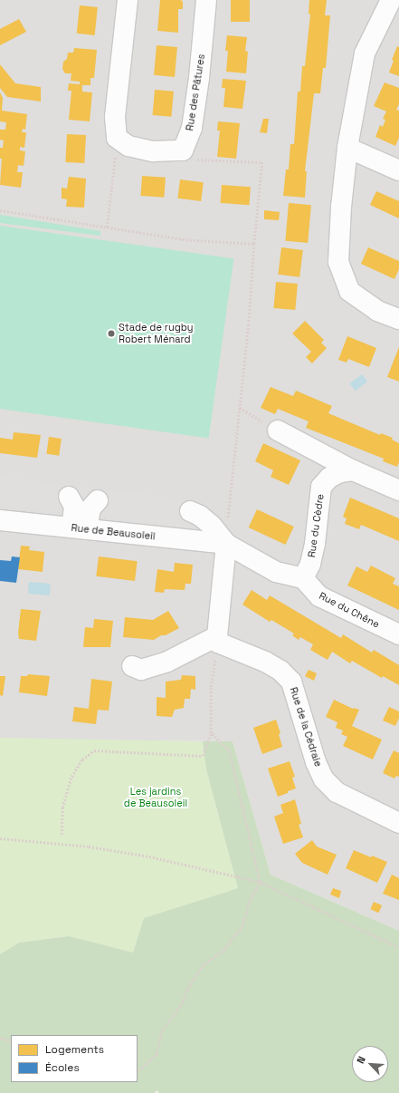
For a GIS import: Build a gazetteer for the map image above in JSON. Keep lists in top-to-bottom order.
{
  "streets": {
    "street": [
      "Rue des Pâtures",
      "Rue du Cèdre",
      "Rue de Beausoleil",
      "Rue du Chêne",
      "Rue de la Cédraie"
    ]
  },
  "crossings": [
    ["Rue du Cèdre", "Rue du Chêne"]
  ],
  "parks": ["Les jardins de Beausoleil"],
  "places": ["Stade de rugby Robert Ménard"],
  "legend": ["Logements", "Écoles"],
  "north": "top left"
}
